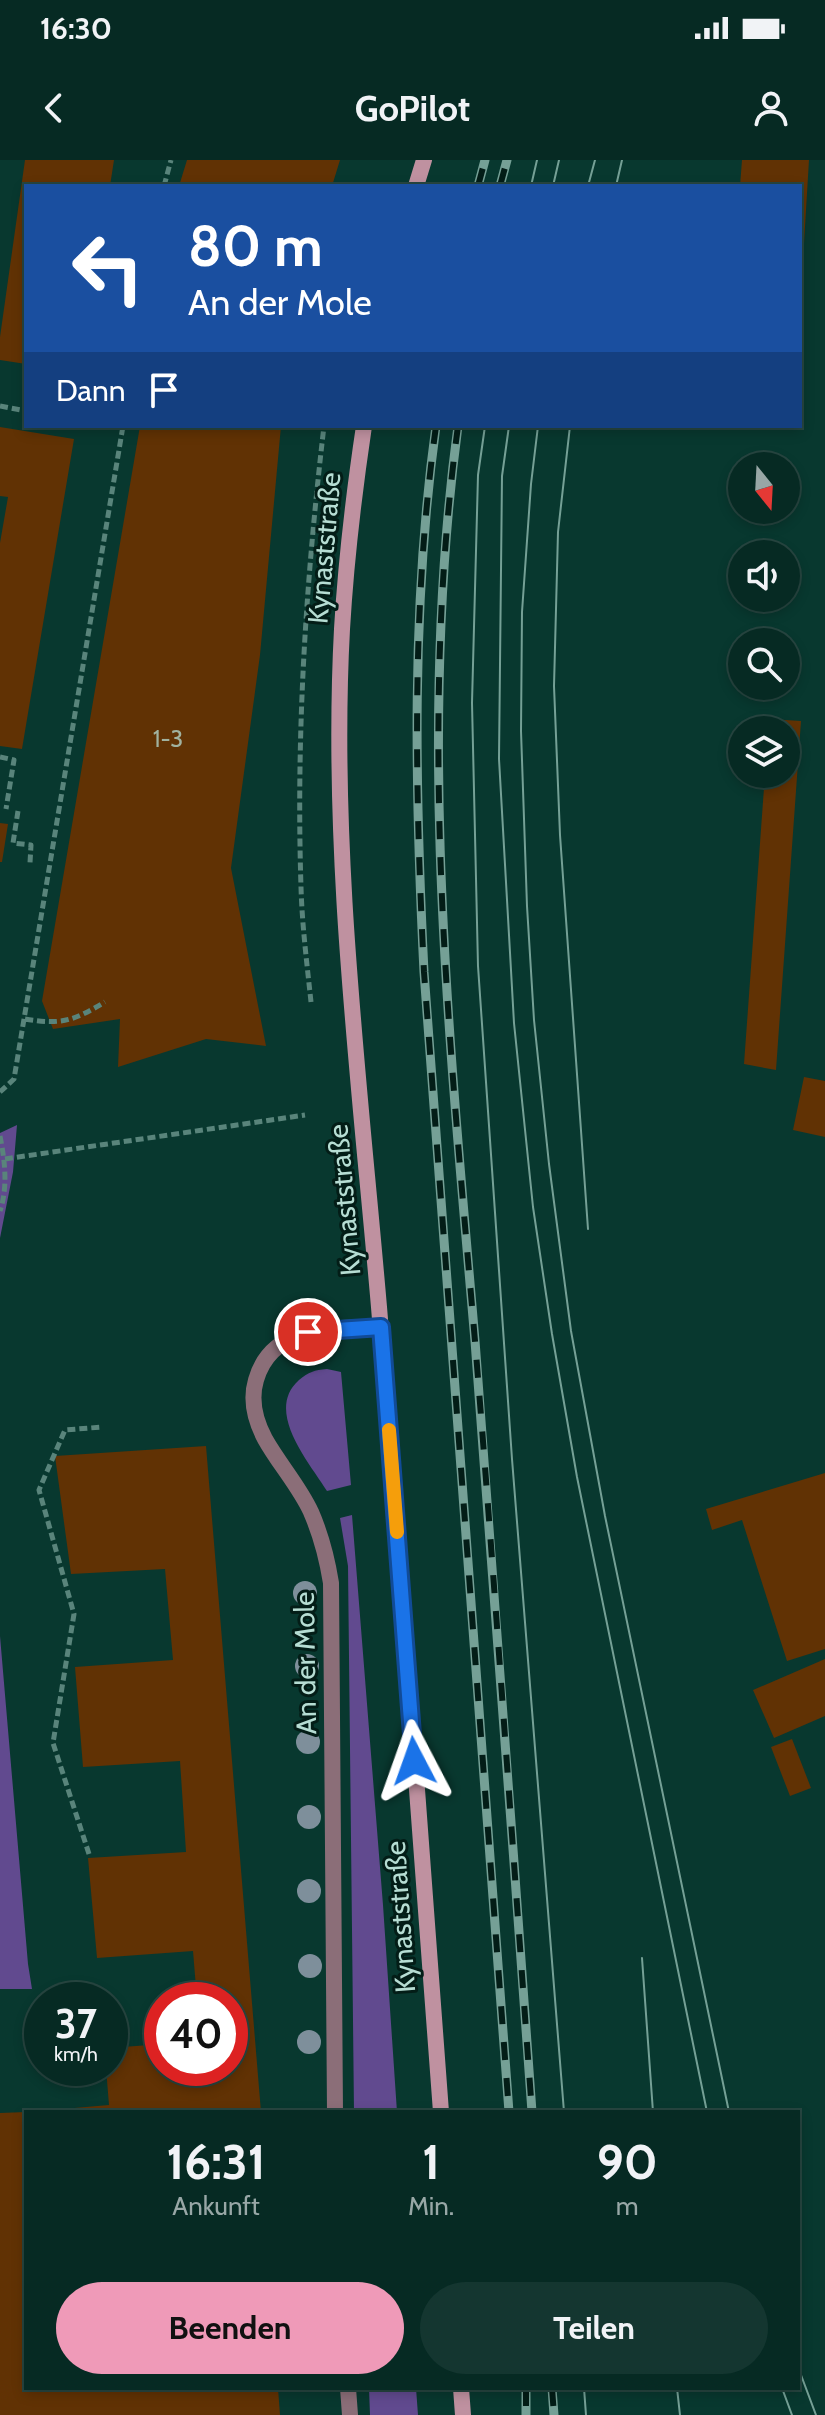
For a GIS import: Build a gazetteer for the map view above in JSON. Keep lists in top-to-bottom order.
{
  "streets": {
    "street": ["Kynaststraße", "An der Mole"]
  },
  "crossings": [
    ["Kynaststraße", "An der Mole"]
  ],
  "house_numbers": ["1-3"],
  "north": "bottom",
  "page": {
    "status": "16:30",
    "header": "GoPilot",
    "turn": ["80 m", "An der Mole"],
    "then": "Dann",
    "speed": "37 km/h",
    "limit": "40",
    "eta": [
      "16:31",
      "Ankunft",
      "1",
      "Min.",
      "90",
      "m"
    ],
    "buttons": ["Beenden", "Teilen"]
  }
}
